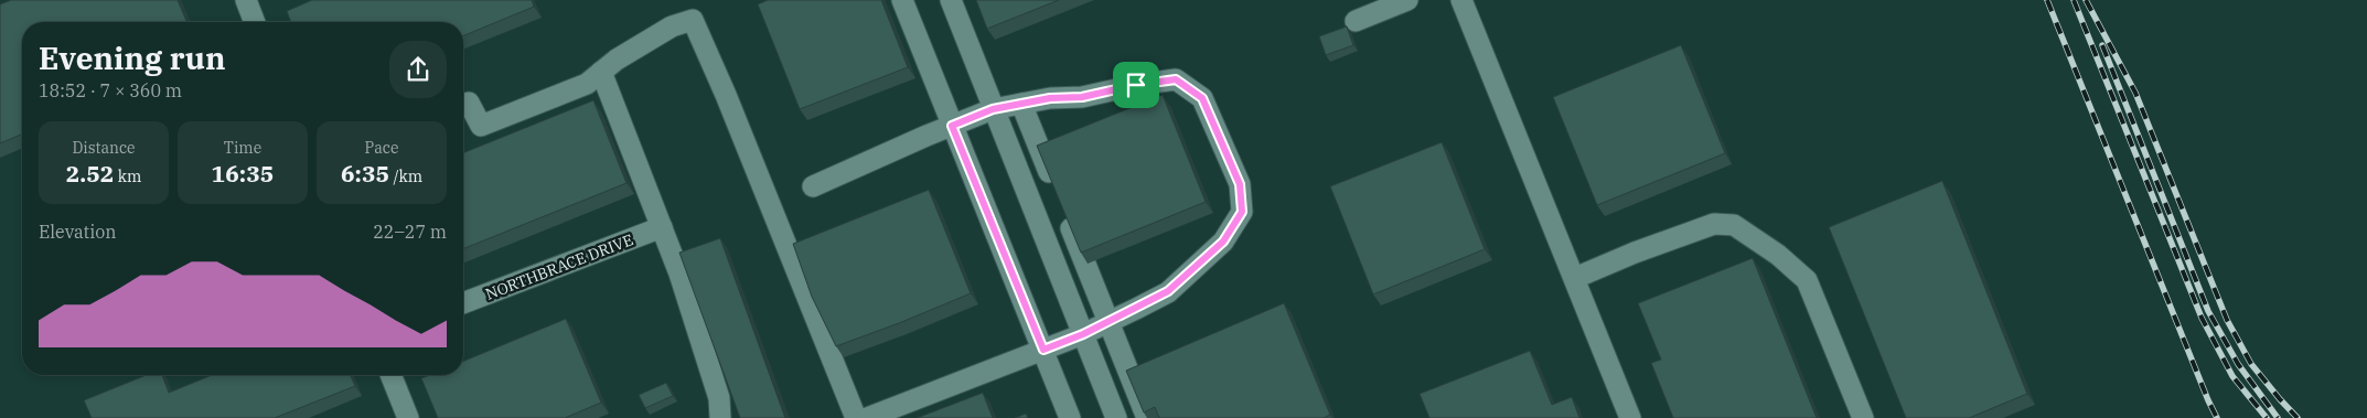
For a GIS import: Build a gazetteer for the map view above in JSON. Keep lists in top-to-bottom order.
{
  "streets": {
    "street": ["NORTHBRACE DRIVE"]
  },
  "page": {
    "heading": ["Evening run", "18:52 · 7 × 360 m"],
    "stats": [
      ["Distance", "2.52 km"],
      ["Time", "16:35"],
      ["Pace", "6:35 /km"]
    ],
    "chart": ["Elevation", "22–27 m"]
  }
}
